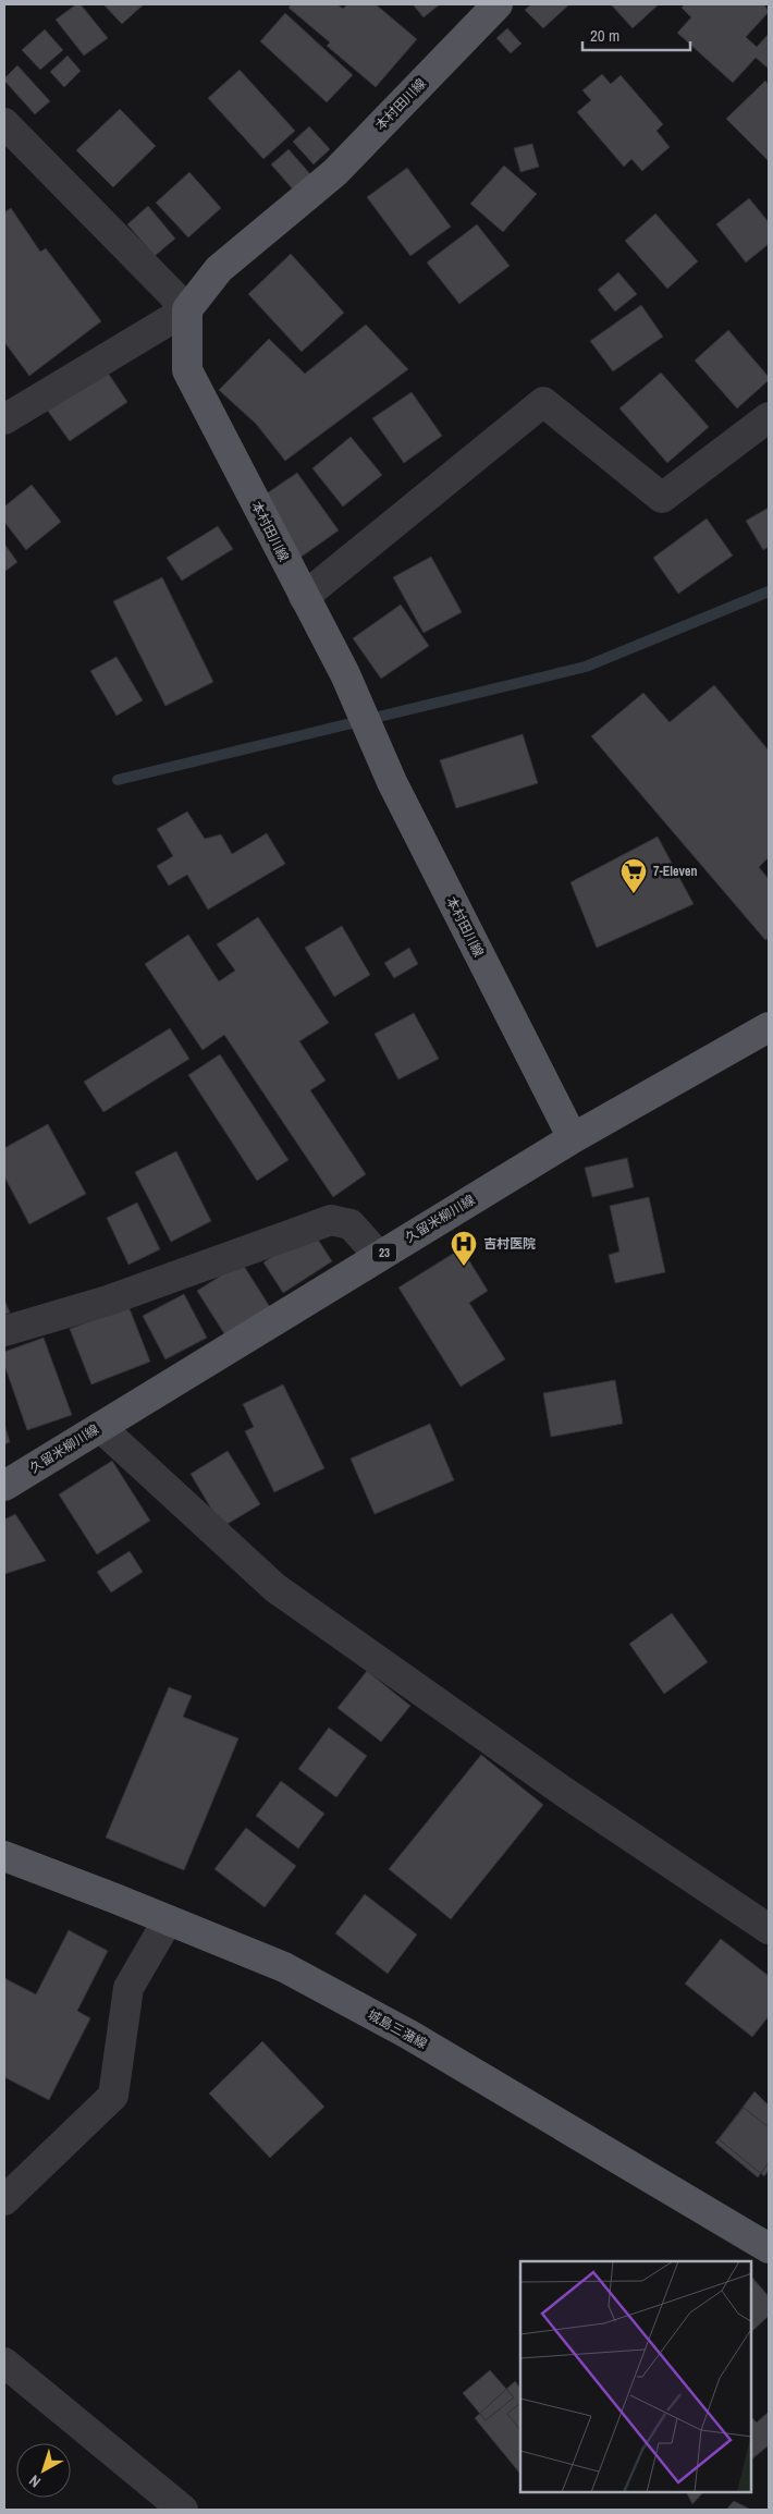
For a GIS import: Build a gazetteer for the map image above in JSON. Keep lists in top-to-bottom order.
{
  "streets": {
    "main road": [
      "本村田川線",
      "久留米柳川線",
      "23",
      "城島三潴線"
    ]
  },
  "crossings": [
    ["本村田川線", "久留米柳川線"]
  ],
  "places": {
    "supermarket": ["7-Eleven"],
    "hospital": ["吉村医院"]
  },
  "scale_bar": "20 m",
  "north": "bottom left"
}
